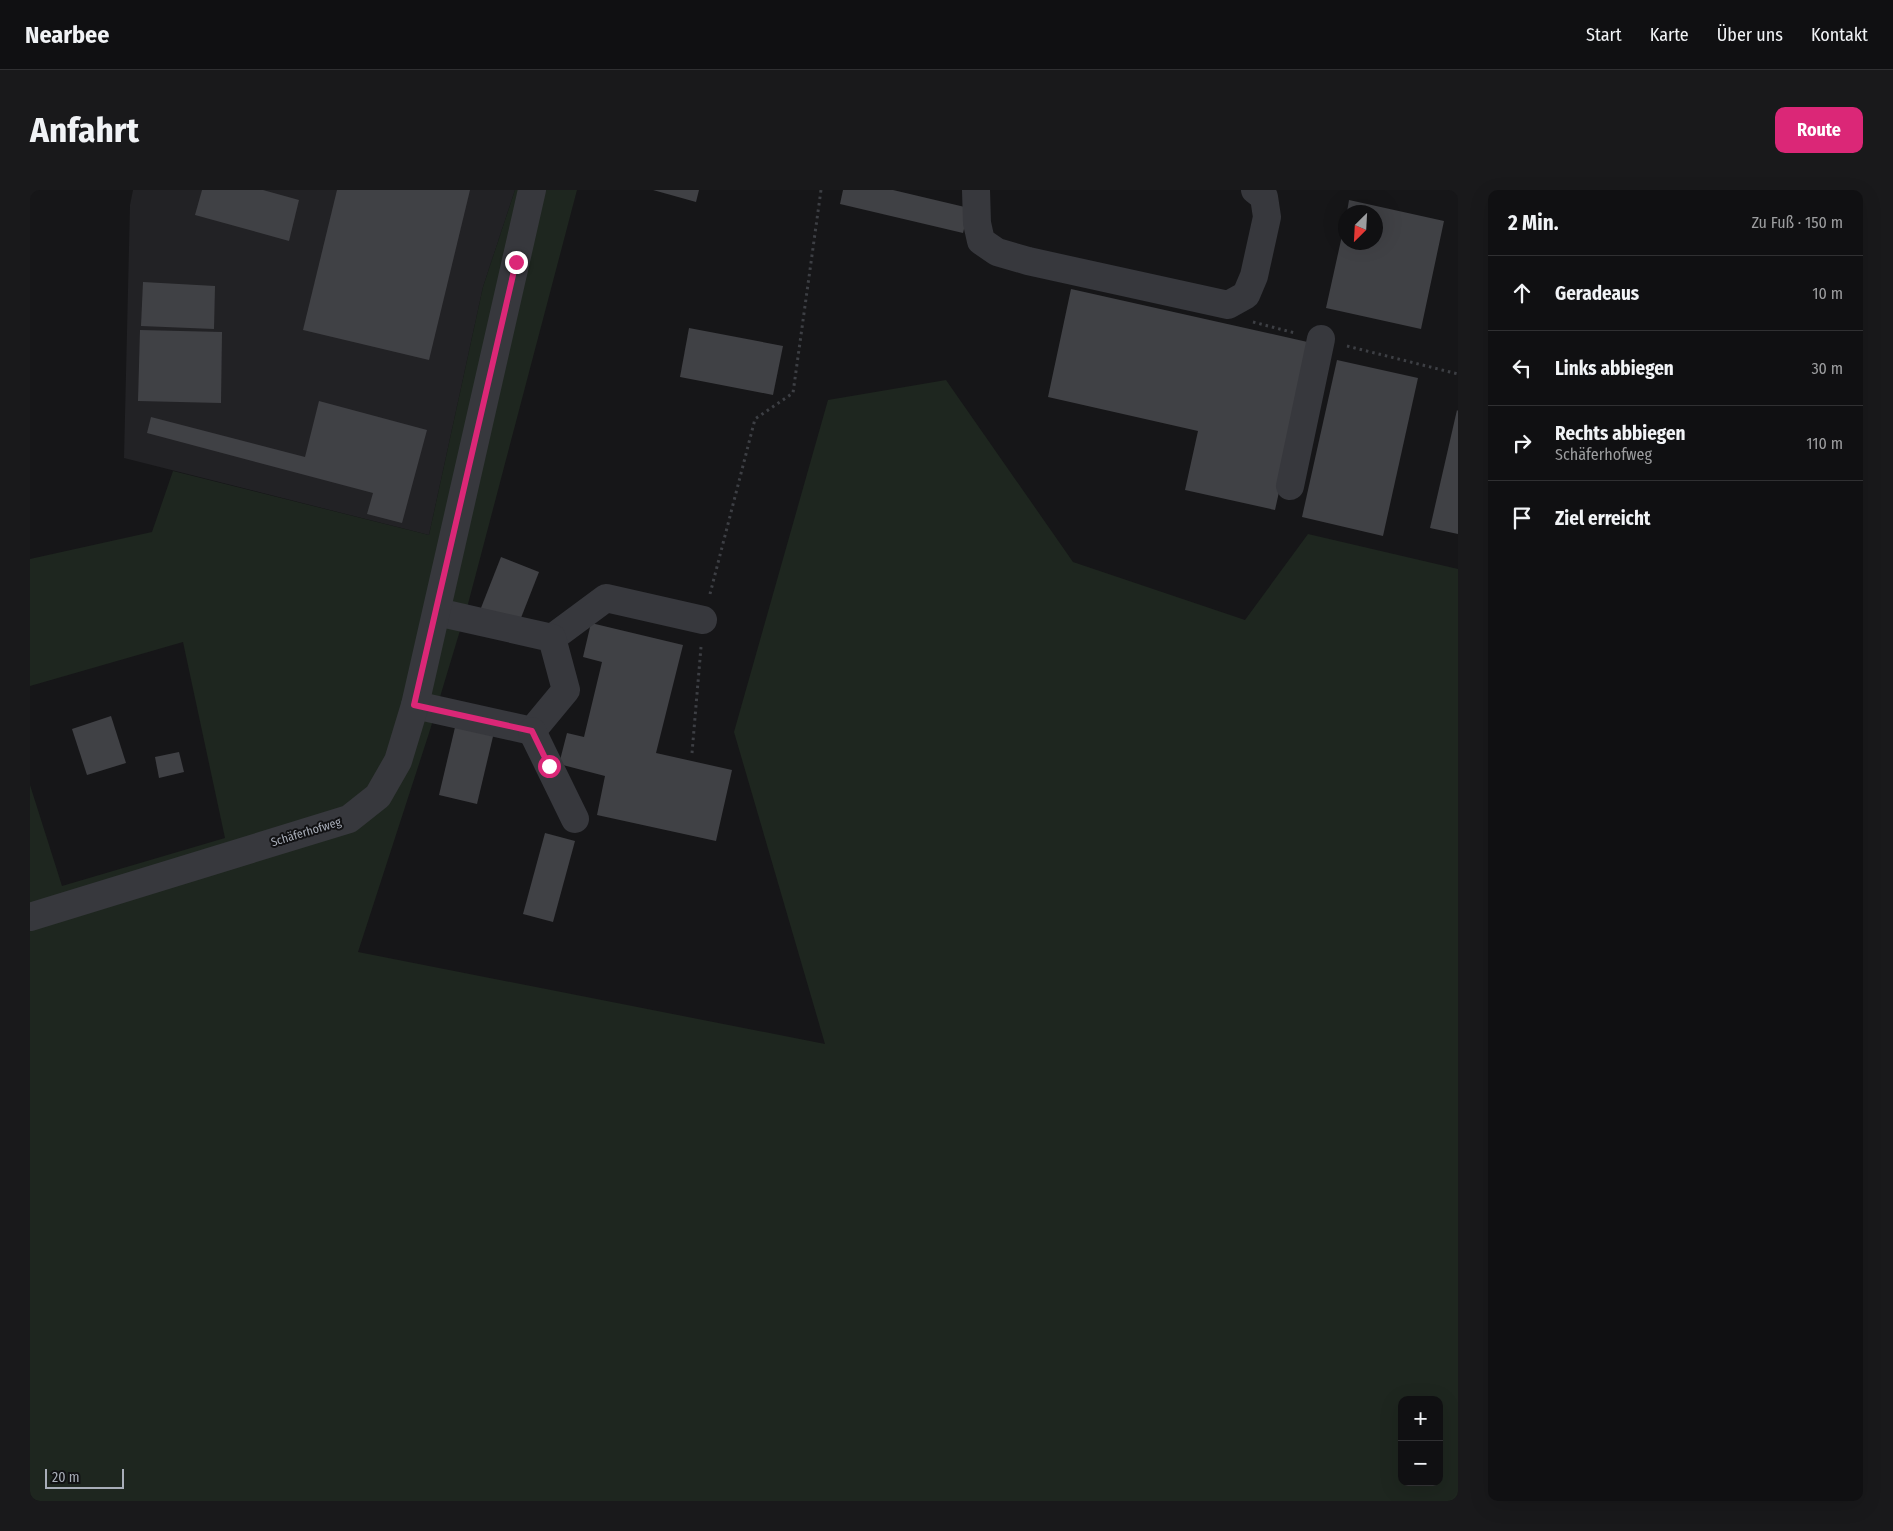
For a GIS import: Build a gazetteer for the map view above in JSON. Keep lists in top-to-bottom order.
{
  "streets": {
    "street": ["Schäferhofweg"]
  },
  "scale_bar": "20 m",
  "north": "bottom left",
  "page": {
    "header": "Nearbee",
    "nav": [
      "Start",
      "Karte",
      "Über uns",
      "Kontakt"
    ],
    "buttons": "Route",
    "title": "Anfahrt",
    "heading": ["2 Min.", "Zu Fuß · 150 m"],
    "list": [
      ["Geradeaus", "10 m"],
      ["Links abbiegen", "30 m"],
      ["Rechts abbiegen", "Schäferhofweg", "110 m"],
      "Ziel erreicht"
    ],
    "map_buttons": ["+", "−"],
    "scale": "20 m"
  }
}
